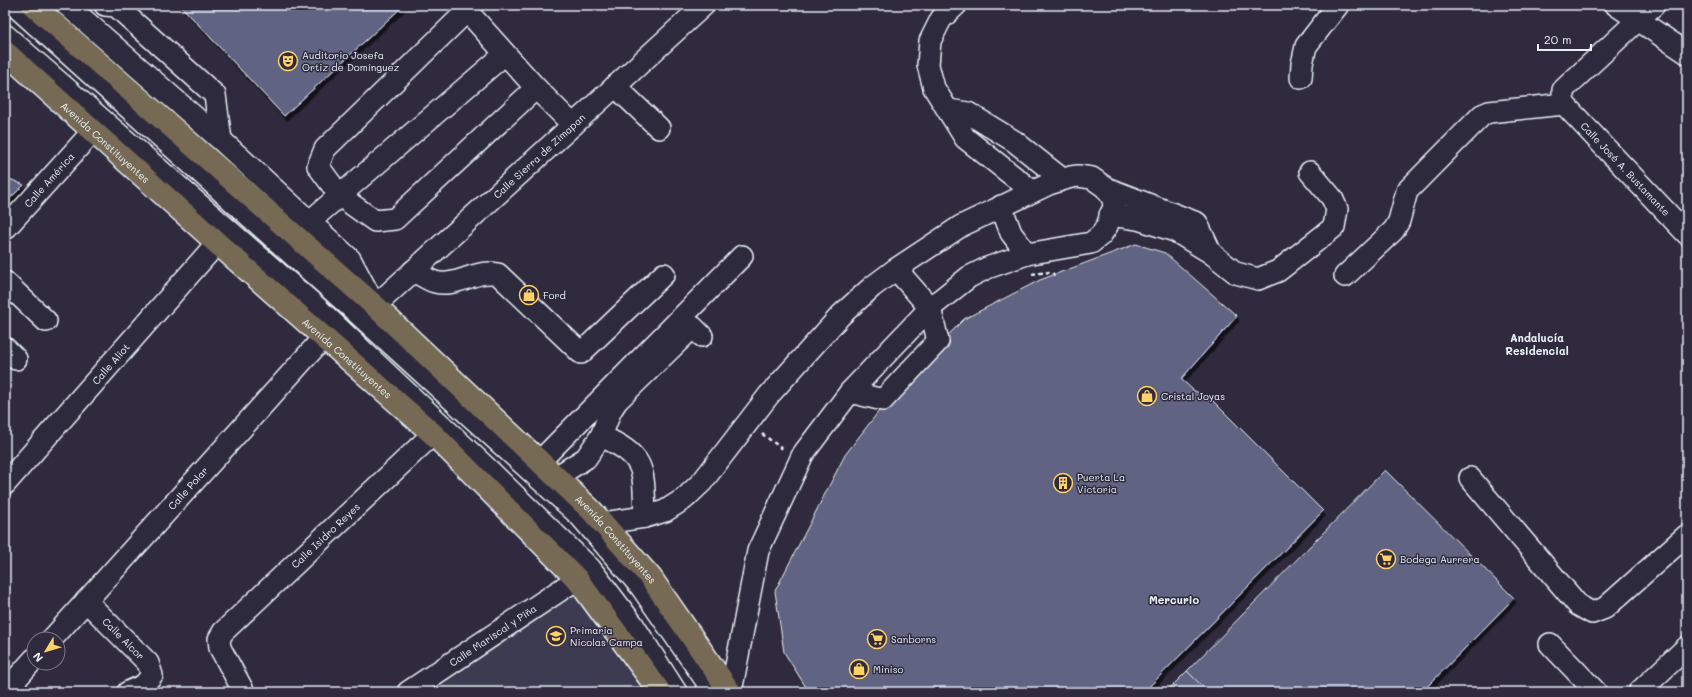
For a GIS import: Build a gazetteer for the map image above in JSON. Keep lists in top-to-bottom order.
{
  "streets": {
    "main road": ["Avenida Constituyentes"],
    "street": [
      "Calle Sierra de Zimapan",
      "Calle José A. Bustamante",
      "Calle América",
      "Calle Aliot",
      "Calle Polar",
      "Calle Isidro Reyes",
      "Calle Mariscal y Piña",
      "Calle Alcor"
    ]
  },
  "crossings": [
    ["Avenida Constituyentes", "Calle Sierra de Zimapan"],
    ["Avenida Constituyentes", "Calle América"],
    ["Avenida Constituyentes", "Calle Aliot"],
    ["Avenida Constituyentes", "Calle Polar"],
    ["Avenida Constituyentes", "Calle Isidro Reyes"],
    ["Avenida Constituyentes", "Calle Mariscal y Piña"],
    ["Calle Polar", "Calle Alcor"]
  ],
  "districts": ["Andalucía Residencial", "Mercurio"],
  "places": {
    "theatre": ["Auditorio Josefa Ortiz de Domínguez"],
    "shop": ["Ford", "Cristal Joyas", "Miniso"],
    "building": ["Puerta La Victoria"],
    "supermarket": ["Bodega Aurrera", "Sanborns"],
    "school or university": ["Primaria Nicolas Campa"]
  },
  "scale_bar": "20 m",
  "north": "bottom left"
}
